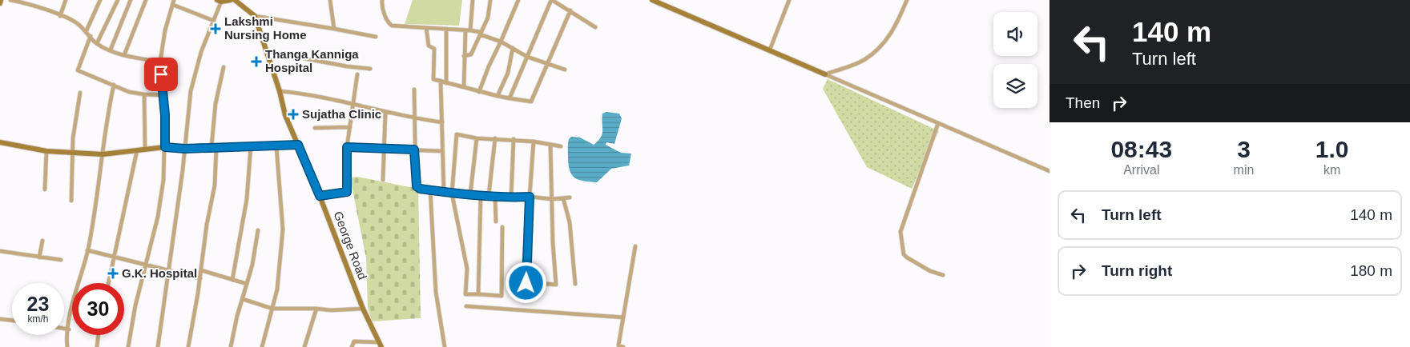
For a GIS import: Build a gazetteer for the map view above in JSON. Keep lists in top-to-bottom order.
{
  "streets": {
    "street": ["George Road"]
  },
  "places": {
    "health": [
      "Lakshmi Nursing Home",
      "Thanga Kanniga Hospital",
      "Sujatha Clinic",
      "G.K. Hospital"
    ]
  },
  "page": {
    "turn": ["140 m", "Turn left"],
    "then": "Then",
    "eta": [
      "08:43",
      "Arrival",
      "3",
      "min",
      "1.0",
      "km"
    ],
    "list": [
      {
        "name": "Turn left",
        "value": "140 m"
      },
      {
        "name": "Turn right",
        "value": "180 m"
      }
    ],
    "speed": "23 km/h",
    "limit": "30"
  }
}
